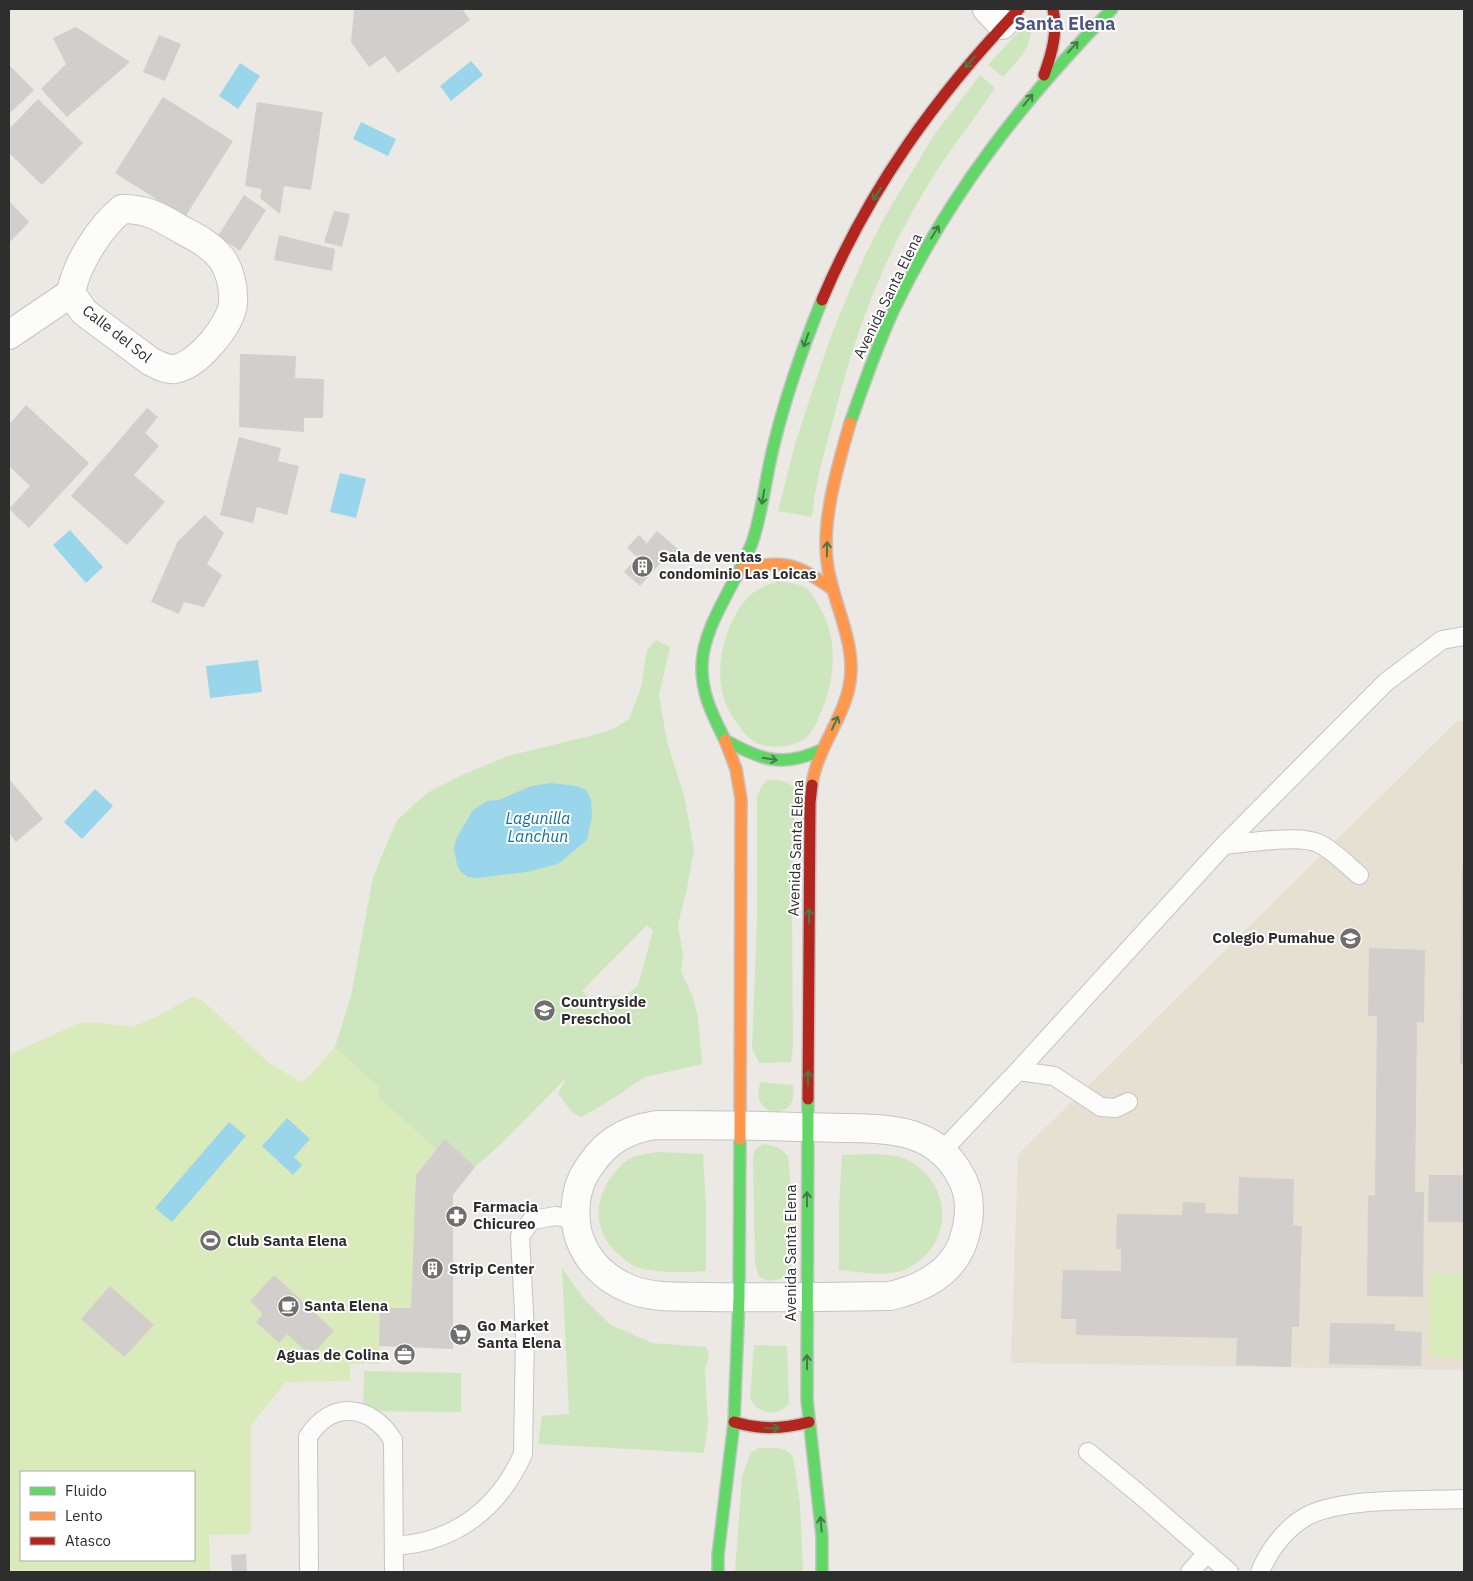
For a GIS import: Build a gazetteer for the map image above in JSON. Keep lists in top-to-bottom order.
{
  "streets": {
    "street": ["Avenida Santa Elena", "Calle del Sol"]
  },
  "districts": ["Santa Elena"],
  "water": ["Lagunilla Lanchun"],
  "places": {
    "building": ["Sala de ventas condominio Las Loicas", "Strip Center"],
    "school or university": ["Colegio Pumahue", "Countryside Preschool"],
    "pharmacy": ["Farmacia Chicureo"],
    "sports": ["Club Santa Elena"],
    "cafe": ["Santa Elena"],
    "supermarket": ["Go Market Santa Elena"],
    "office": ["Aguas de Colina"]
  },
  "legend": ["Fluido", "Lento", "Atasco"]
}
